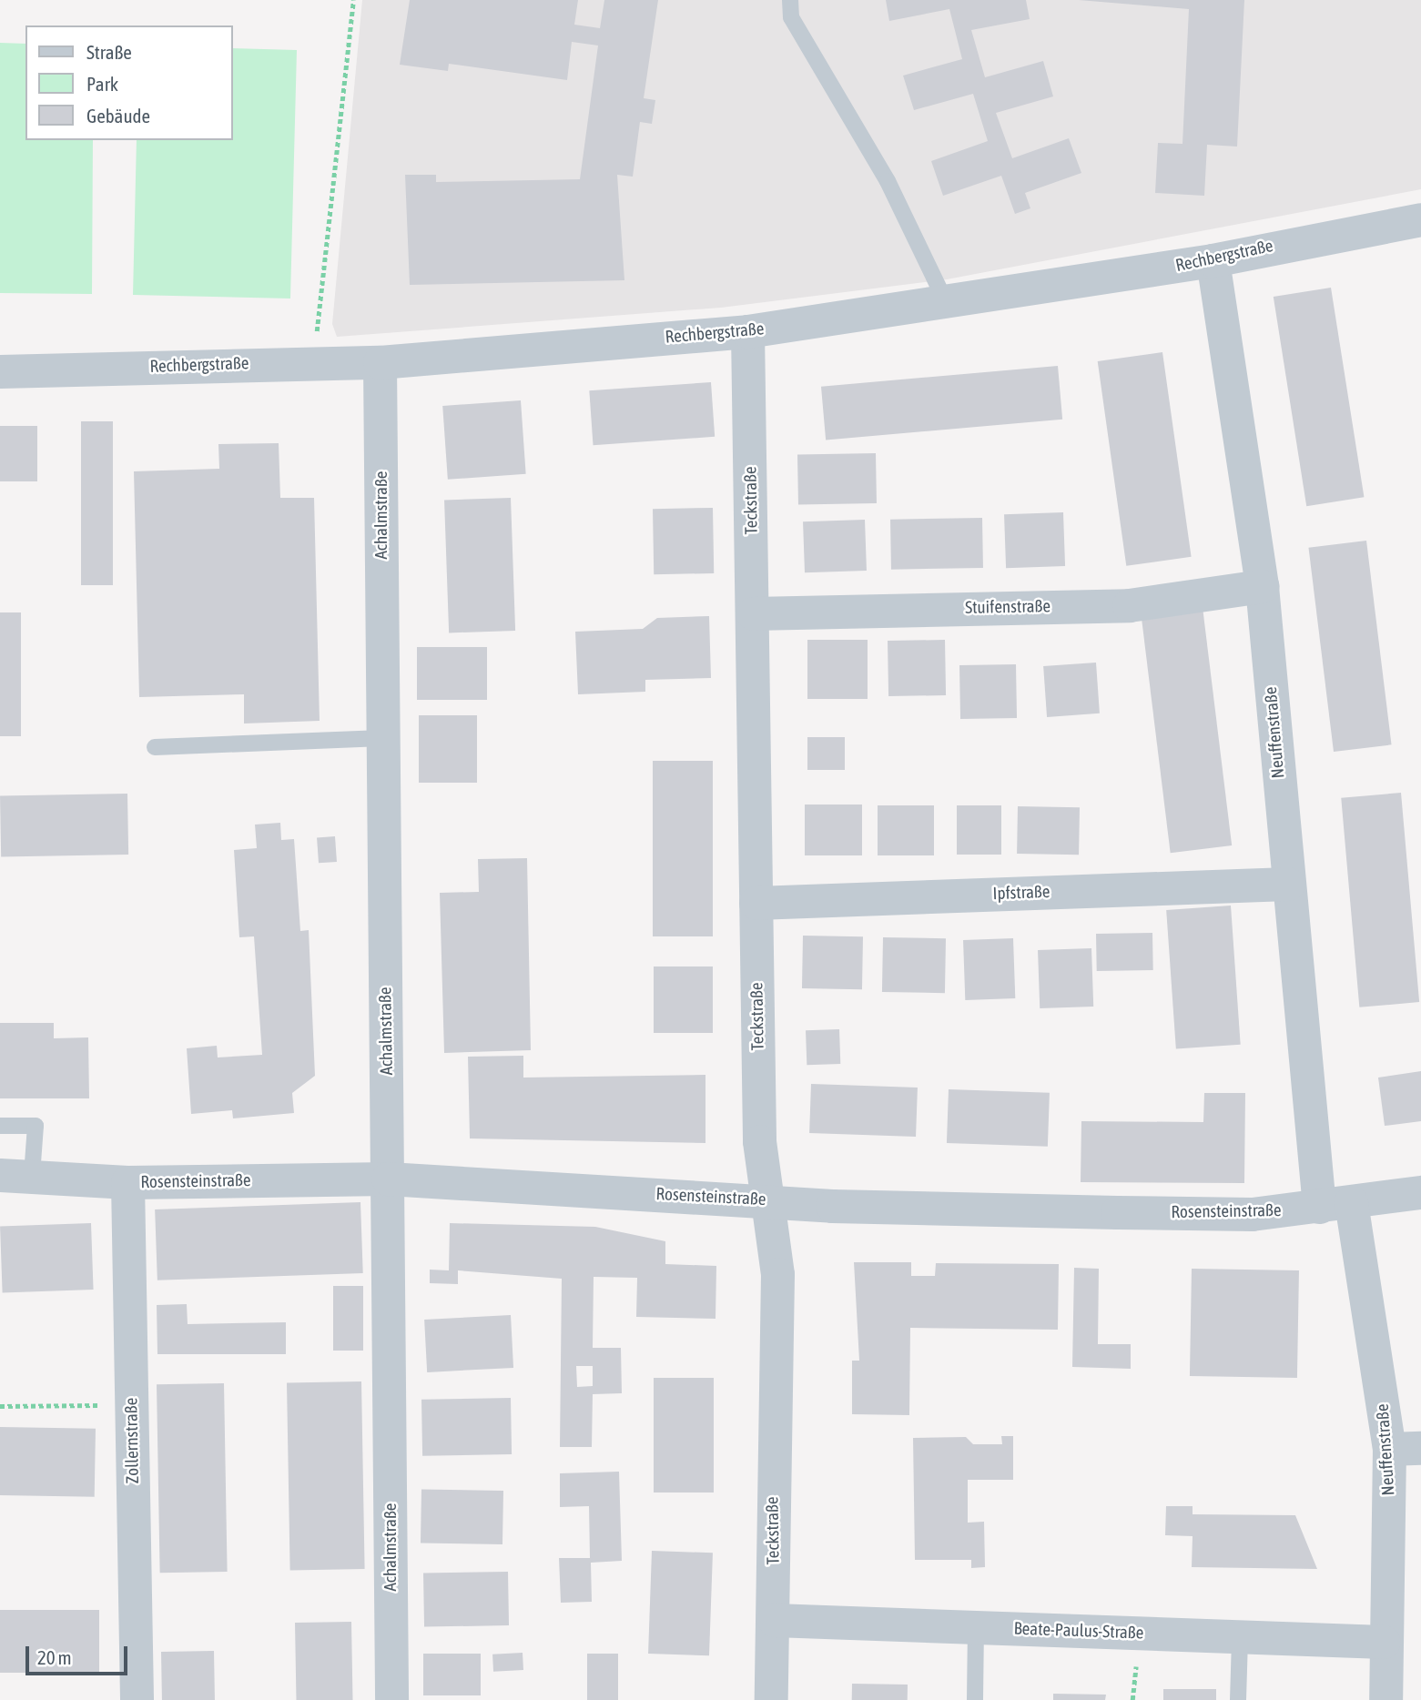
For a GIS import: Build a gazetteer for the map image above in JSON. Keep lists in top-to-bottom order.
{
  "streets": {
    "street": [
      "Rechbergstraße",
      "Teckstraße",
      "Achalmstraße",
      "Stuifenstraße",
      "Neuffenstraße",
      "Ipfstraße",
      "Rosensteinstraße",
      "Zollernstraße",
      "Beate-Paulus-Straße"
    ]
  },
  "crossings": [
    ["Rechbergstraße", "Teckstraße"],
    ["Rechbergstraße", "Achalmstraße"],
    ["Rechbergstraße", "Neuffenstraße"],
    ["Teckstraße", "Stuifenstraße"],
    ["Teckstraße", "Ipfstraße"],
    ["Teckstraße", "Rosensteinstraße"],
    ["Teckstraße", "Beate-Paulus-Straße"],
    ["Achalmstraße", "Rosensteinstraße"],
    ["Stuifenstraße", "Neuffenstraße"],
    ["Neuffenstraße", "Ipfstraße"],
    ["Neuffenstraße", "Rosensteinstraße"],
    ["Neuffenstraße", "Beate-Paulus-Straße"],
    ["Rosensteinstraße", "Zollernstraße"]
  ],
  "legend": ["Straße", "Park", "Gebäude"],
  "scale_bar": "20 m"
}
